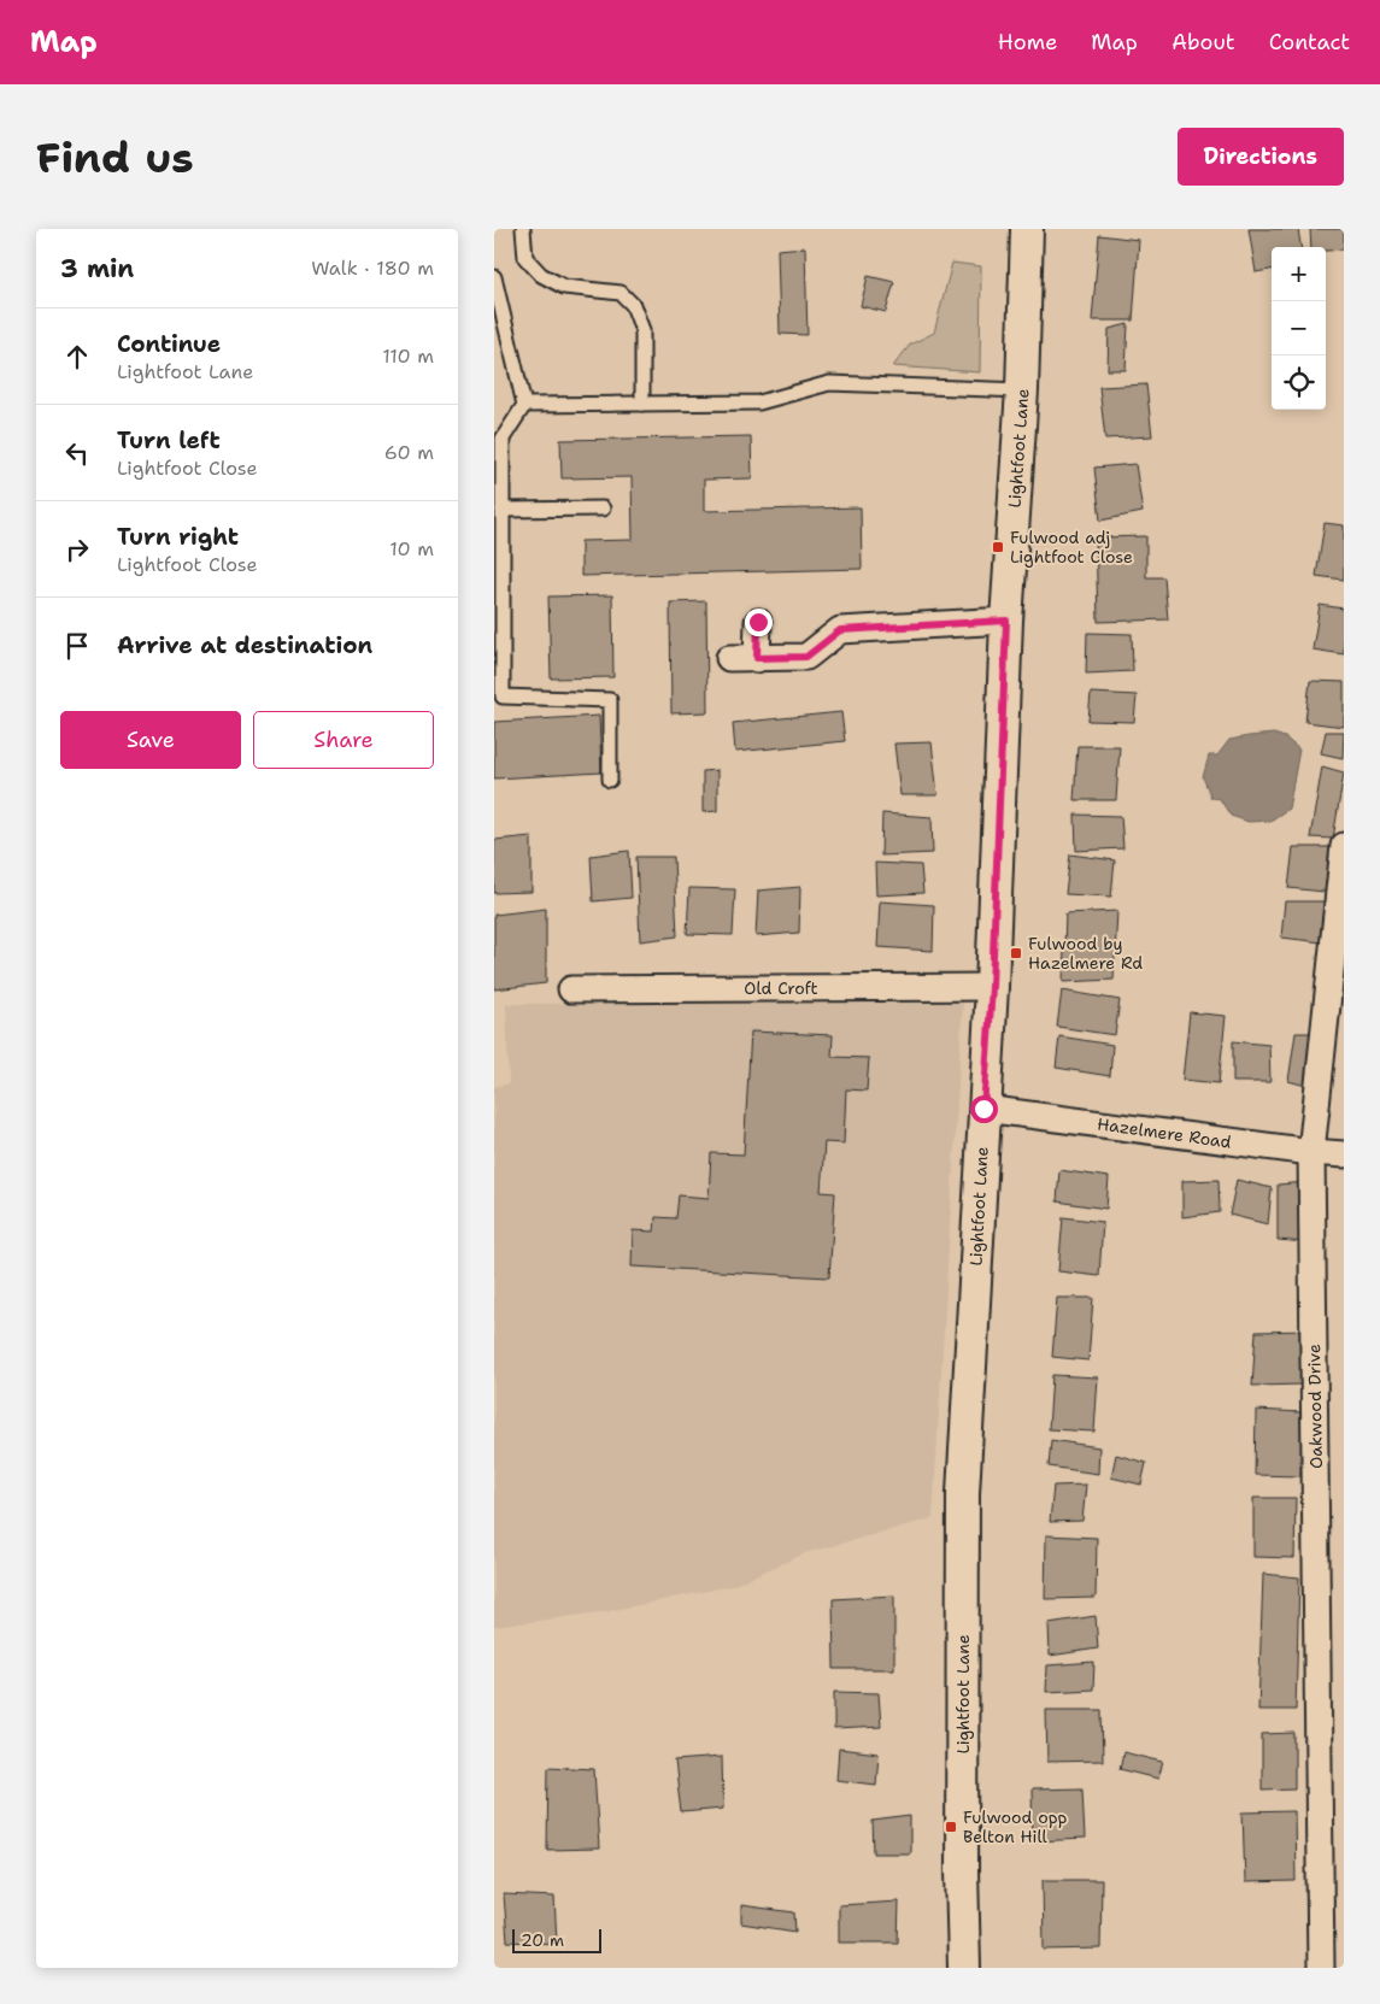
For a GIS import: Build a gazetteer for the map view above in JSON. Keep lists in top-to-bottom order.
{
  "streets": {
    "street": [
      "Lightfoot Lane",
      "Old Croft",
      "Hazelmere Road",
      "Oakwood Drive"
    ]
  },
  "crossings": [
    ["Lightfoot Lane", "Old Croft"],
    ["Lightfoot Lane", "Hazelmere Road"],
    ["Hazelmere Road", "Oakwood Drive"]
  ],
  "places": {
    "transit": ["Fulwood adj Lightfoot Close", "Fulwood by Hazelmere Rd", "Fulwood opp Belton Hill"]
  },
  "scale_bar": "20 m",
  "page": {
    "header": "Map",
    "nav": [
      "Home",
      "Map",
      "About",
      "Contact"
    ],
    "buttons": [
      "Directions",
      ["Save", "Share"]
    ],
    "title": "Find us",
    "heading": ["3 min", "Walk · 180 m"],
    "map_buttons": ["+", "−"],
    "list": [
      ["Continue", "Lightfoot Lane", "110 m"],
      ["Turn left", "Lightfoot Close", "60 m"],
      ["Turn right", "Lightfoot Close", "10 m"],
      "Arrive at destination"
    ],
    "scale": "20 m"
  }
}
